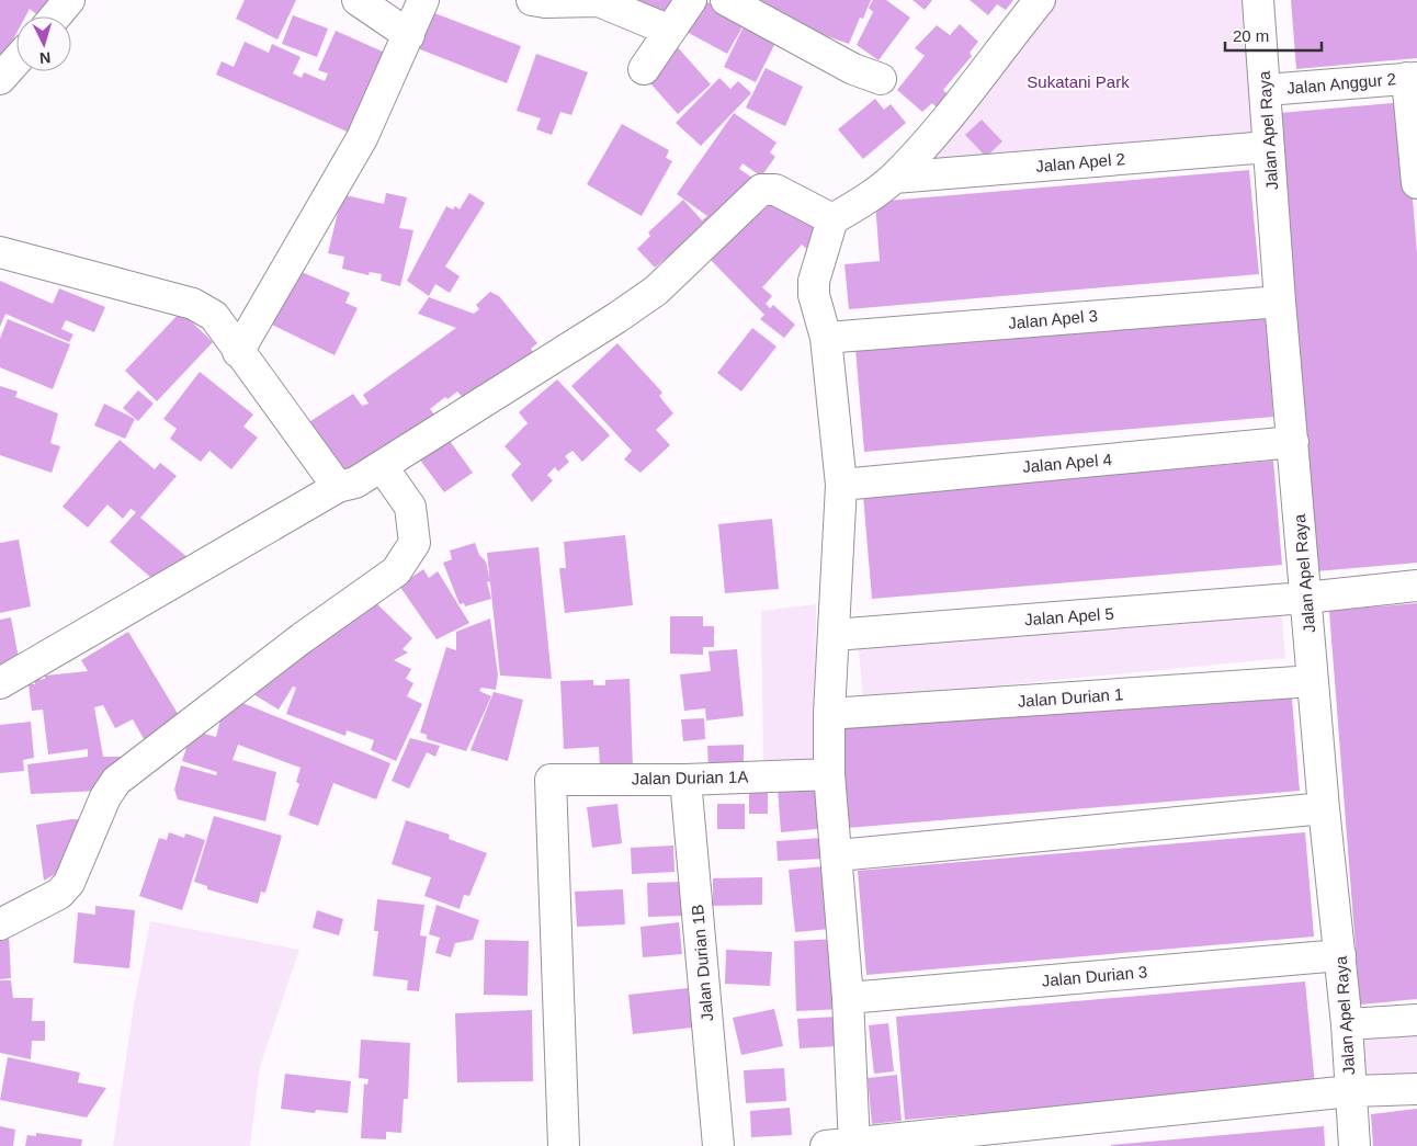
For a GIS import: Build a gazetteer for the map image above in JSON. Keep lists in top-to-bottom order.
{
  "streets": {
    "street": [
      "Jalan Anggur 2",
      "Jalan Apel Raya",
      "Jalan Apel 2",
      "Jalan Apel 3",
      "Jalan Apel 4",
      "Jalan Apel 5",
      "Jalan Durian 1",
      "Jalan Durian 1A",
      "Jalan Durian 1B",
      "Jalan Durian 3"
    ]
  },
  "crossings": [
    ["Jalan Anggur 2", "Jalan Apel Raya"],
    ["Jalan Apel Raya", "Jalan Apel 2"],
    ["Jalan Apel Raya", "Jalan Apel 3"],
    ["Jalan Apel Raya", "Jalan Apel 4"],
    ["Jalan Apel Raya", "Jalan Apel 5"],
    ["Jalan Apel Raya", "Jalan Durian 1"],
    ["Jalan Apel Raya", "Jalan Durian 3"],
    ["Jalan Durian 1A", "Jalan Durian 1B"]
  ],
  "parks": ["Sukatani Park"],
  "scale_bar": "20 m",
  "north": "bottom"
}
